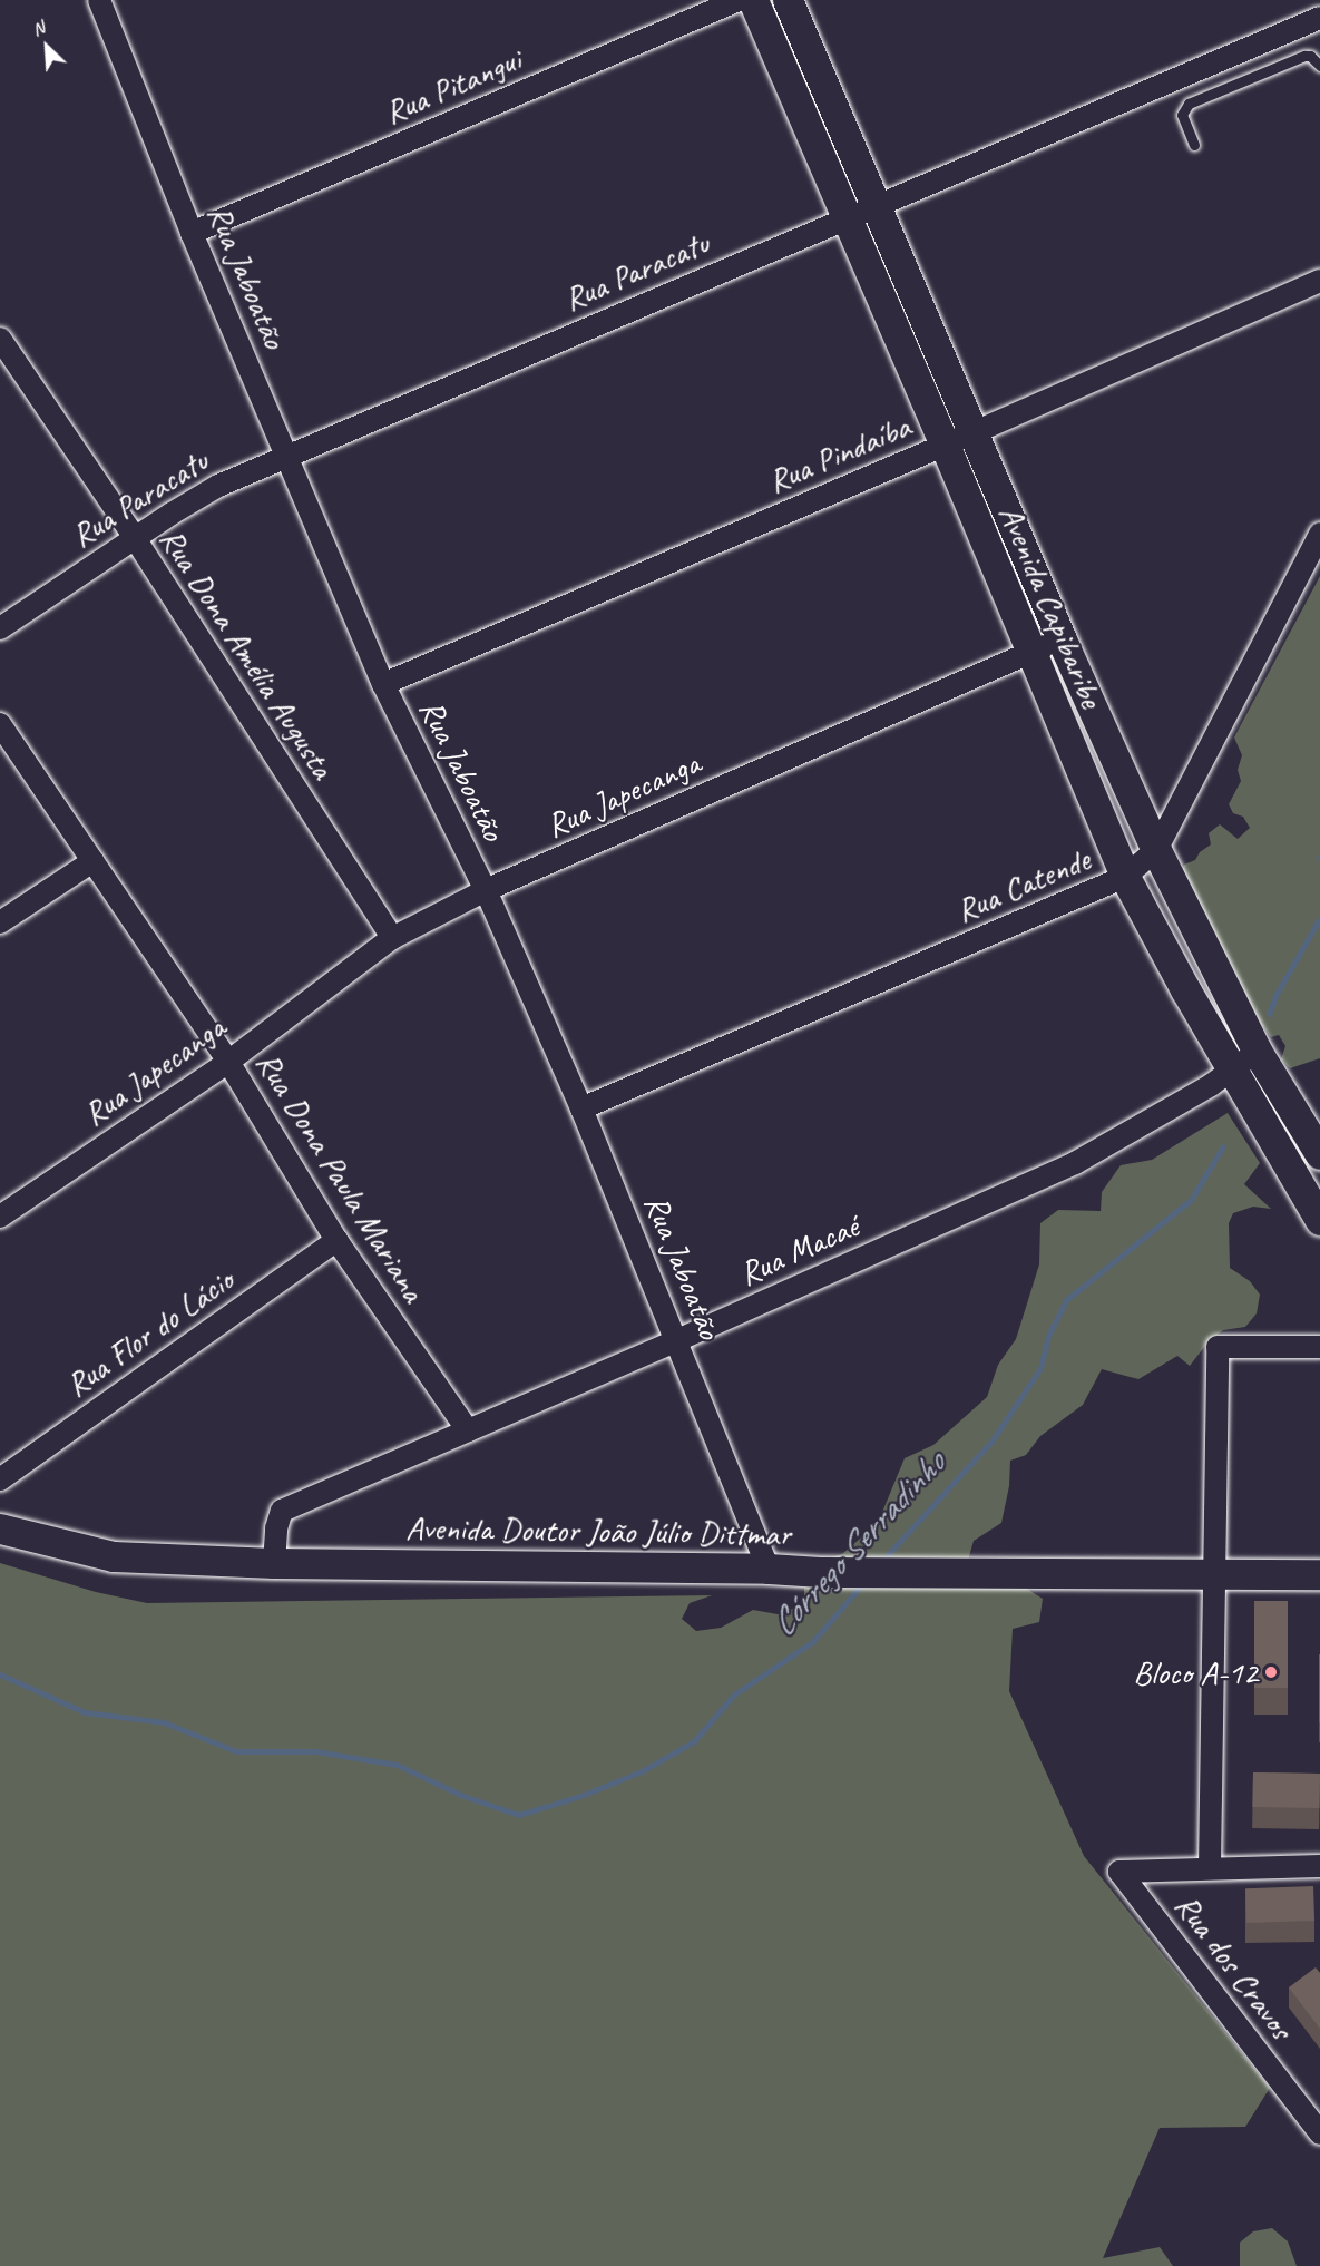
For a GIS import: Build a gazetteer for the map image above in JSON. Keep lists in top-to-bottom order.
{
  "streets": {
    "main road": ["Avenida Capibaribe", "Avenida Doutor João Júlio Dittmar"],
    "street": [
      "Rua Pitangui",
      "Rua Paracatu",
      "Rua Jaboatão",
      "Rua Pindaíba",
      "Rua Dona Amélia Augusta",
      "Rua Japecanga",
      "Rua Catende",
      "Rua Dona Paula Mariana",
      "Rua Macaé",
      "Rua Flor do Lácio",
      "Rua dos Cravos"
    ]
  },
  "crossings": [
    ["Rua Pitangui", "Rua Jaboatão"],
    ["Rua Paracatu", "Rua Jaboatão"],
    ["Rua Paracatu", "Avenida Capibaribe"],
    ["Rua Paracatu", "Rua Dona Amélia Augusta"],
    ["Rua Jaboatão", "Rua Pindaíba"],
    ["Rua Jaboatão", "Rua Japecanga"],
    ["Rua Jaboatão", "Rua Catende"],
    ["Rua Jaboatão", "Rua Macaé"],
    ["Rua Jaboatão", "Avenida Doutor João Júlio Dittmar"],
    ["Rua Pindaíba", "Avenida Capibaribe"],
    ["Avenida Capibaribe", "Rua Japecanga"],
    ["Avenida Capibaribe", "Rua Catende"],
    ["Avenida Capibaribe", "Rua Macaé"],
    ["Rua Dona Amélia Augusta", "Rua Japecanga"],
    ["Rua Japecanga", "Rua Dona Paula Mariana"],
    ["Rua Dona Paula Mariana", "Rua Macaé"],
    ["Rua Dona Paula Mariana", "Rua Flor do Lácio"],
    ["Rua Macaé", "Avenida Doutor João Júlio Dittmar"]
  ],
  "water": ["Córrego Serradinho"],
  "places": ["Bloco A-12"],
  "north": "top left"
}
